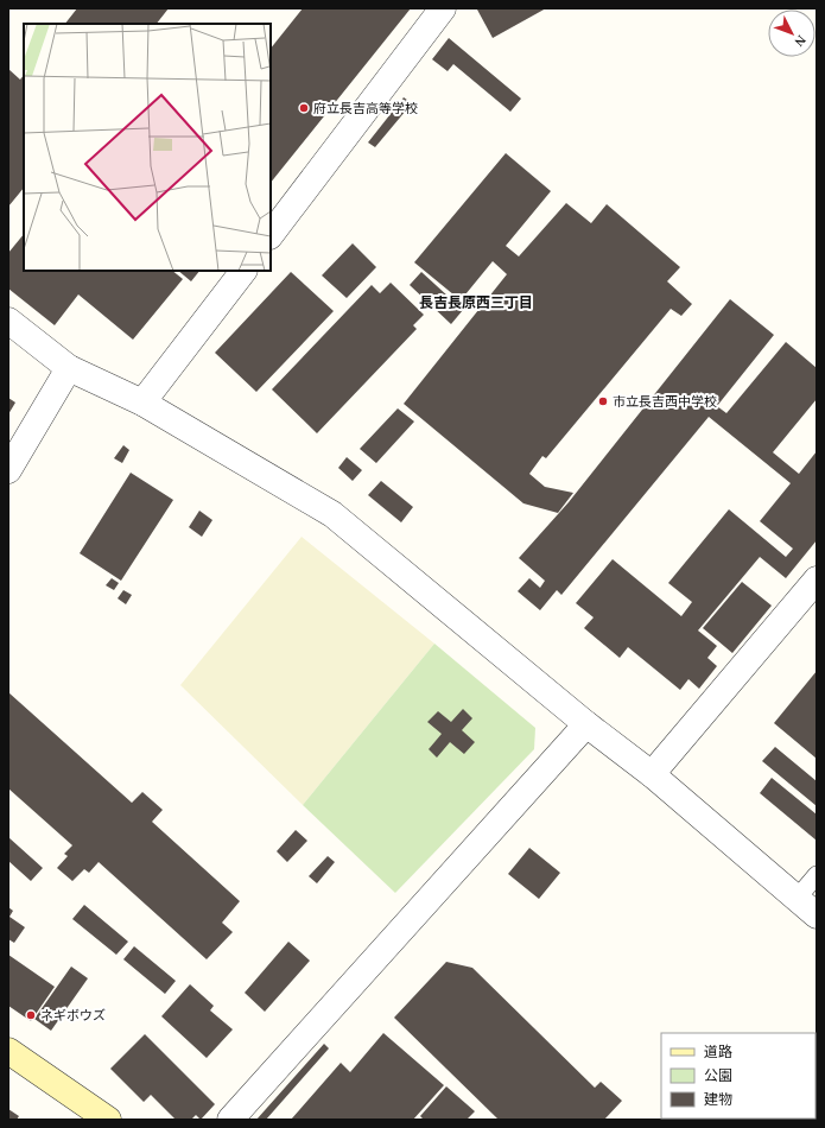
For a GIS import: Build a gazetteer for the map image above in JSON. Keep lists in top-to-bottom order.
{
  "districts": ["長吉長原西三丁目"],
  "places": ["府立長吉高等学校", "市立長吉西中学校", "ネギボウズ"],
  "legend": ["道路", "公園", "建物"],
  "north": "bottom right"
}
